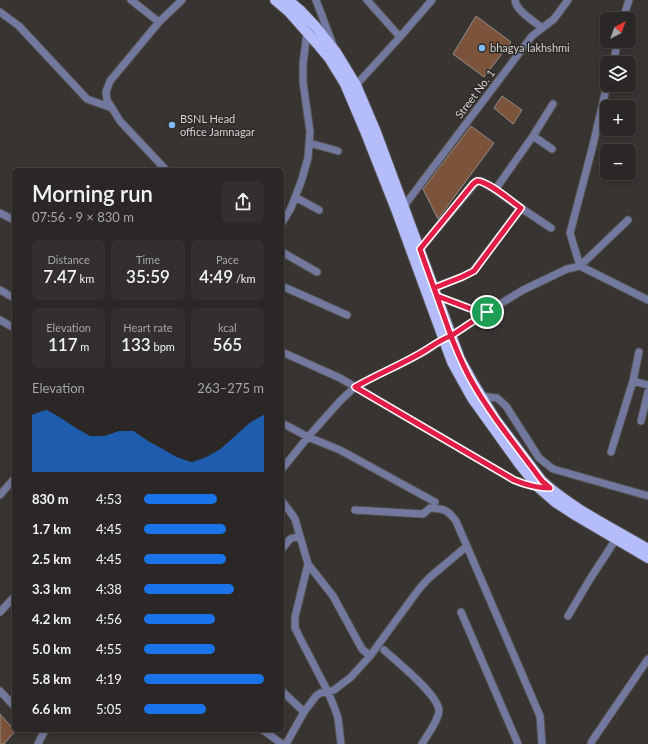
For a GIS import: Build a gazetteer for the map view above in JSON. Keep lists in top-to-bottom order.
{
  "streets": {
    "street": ["Street No. 1"]
  },
  "places": ["bhagya lakhshmi", "BSNL Head office Jamnagar"],
  "north": "top right",
  "page": {
    "map_buttons": ["+", "−"],
    "heading": ["Morning run", "07:56 · 9 × 830 m"],
    "stats": [
      ["Distance", "7.47 km"],
      ["Time", "35:59"],
      ["Pace", "4:49 /km"],
      ["Elevation", "117 m"],
      ["Heart rate", "133 bpm"],
      ["kcal", "565"]
    ],
    "chart": ["Elevation", "263–275 m"],
    "list": [
      {
        "name": "830 m",
        "note": "4:53"
      },
      {
        "name": "1.7 km",
        "note": "4:45"
      },
      {
        "name": "2.5 km",
        "note": "4:45"
      },
      {
        "name": "3.3 km",
        "note": "4:38"
      },
      {
        "name": "4.2 km",
        "note": "4:56"
      },
      {
        "name": "5.0 km",
        "note": "4:55"
      },
      {
        "name": "5.8 km",
        "note": "4:19"
      },
      {
        "name": "6.6 km",
        "note": "5:05"
      }
    ]
  }
}
